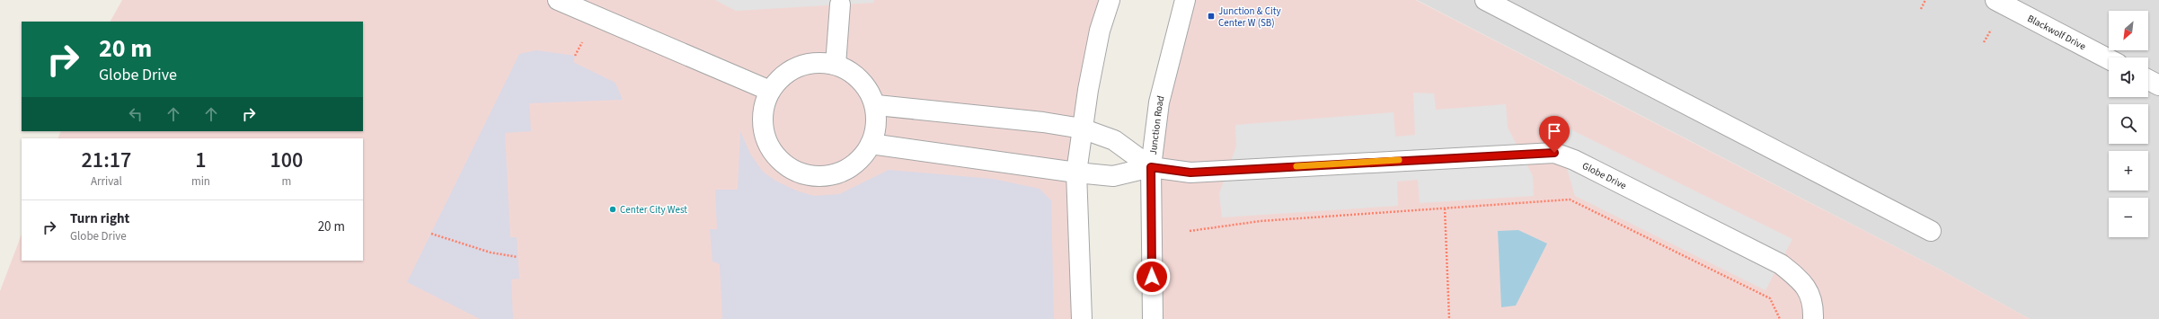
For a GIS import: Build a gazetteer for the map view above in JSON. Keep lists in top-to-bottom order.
{
  "streets": {
    "street": ["Blackwolf Drive", "Junction Road", "Globe Drive"]
  },
  "crossings": [
    ["Junction Road", "Globe Drive"]
  ],
  "places": {
    "transit": ["Junction & City Center W (SB)"],
    "other": ["Center City West"]
  },
  "north": "bottom left",
  "page": {
    "map_buttons": ["+", "−"],
    "turn": ["20 m", "Globe Drive"],
    "eta": [
      "21:17",
      "Arrival",
      "1",
      "min",
      "100",
      "m"
    ],
    "list": [
      {
        "name": "Turn right",
        "note": "Globe Drive",
        "value": "20 m"
      }
    ]
  }
}
